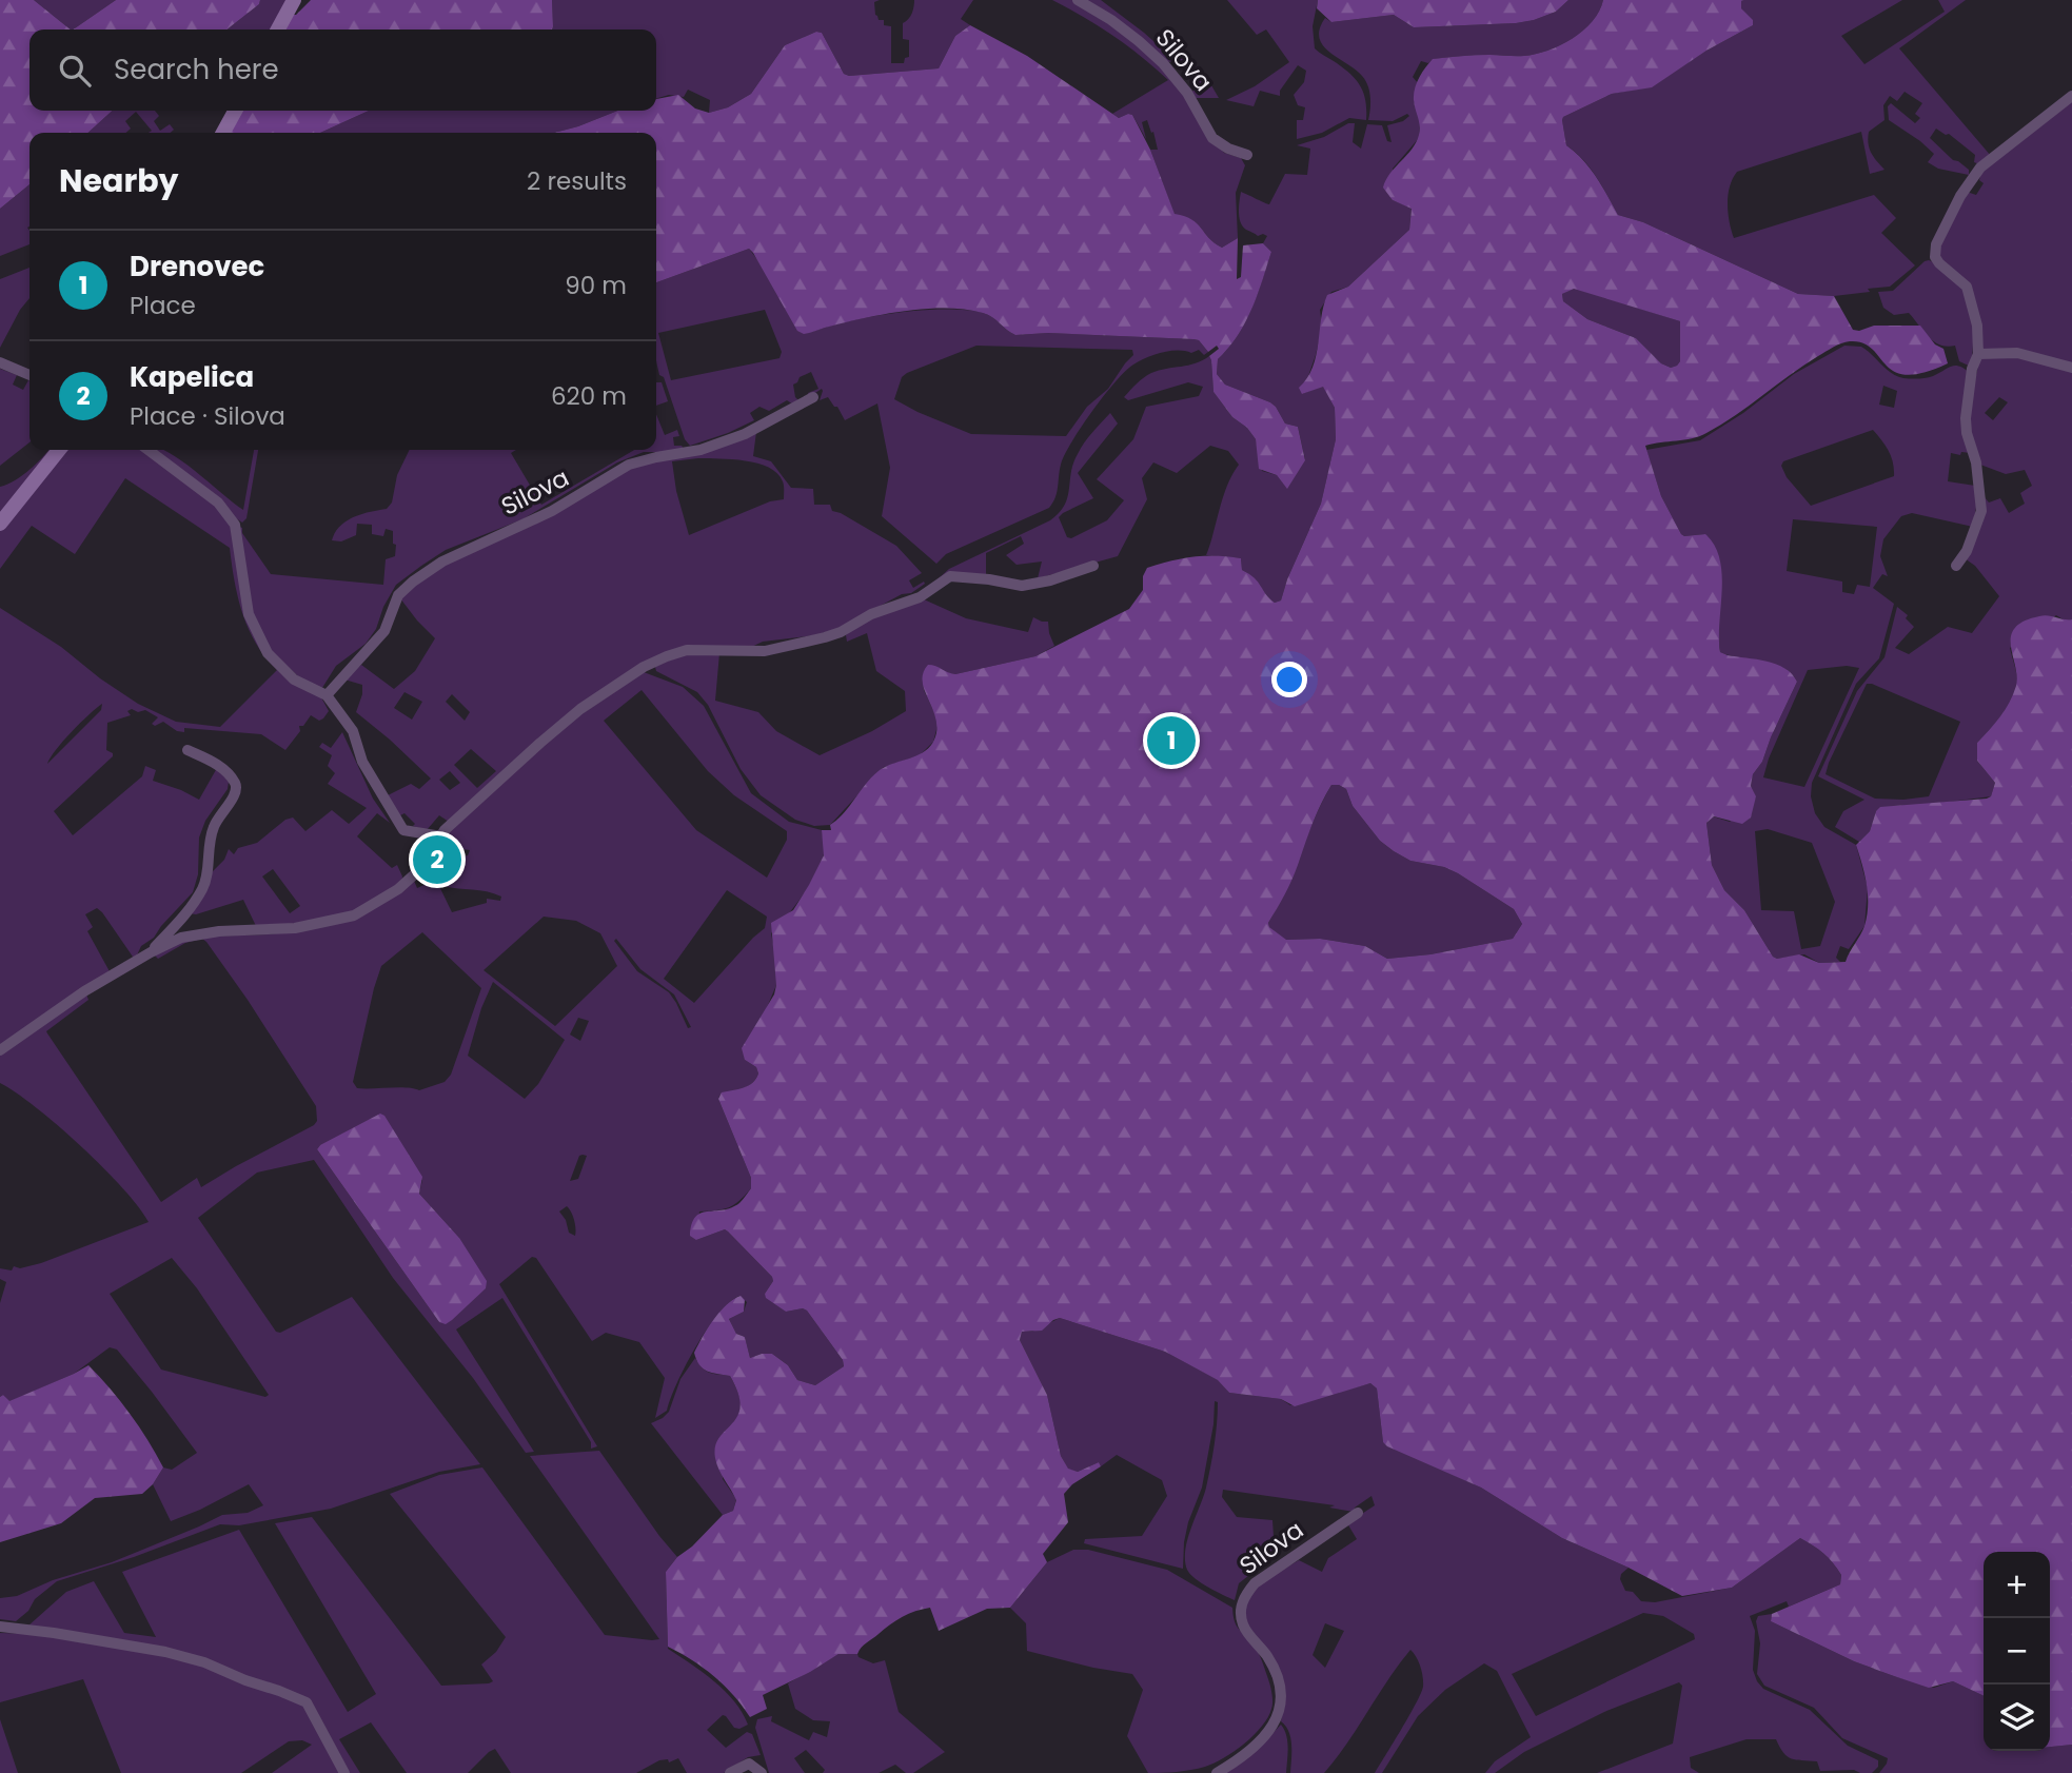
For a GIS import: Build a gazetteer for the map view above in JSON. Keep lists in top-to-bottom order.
{
  "streets": {
    "street": ["Silova"]
  },
  "page": {
    "search": "Search here",
    "heading": ["Nearby", "2 results"],
    "list": [
      {
        "mark": "1",
        "name": "Drenovec",
        "note": "Place",
        "value": "90 m"
      },
      {
        "mark": "2",
        "name": "Kapelica",
        "note": "Place · Silova",
        "value": "620 m"
      }
    ],
    "pins": ["1", "2"],
    "map_buttons": ["+", "−"]
  }
}
